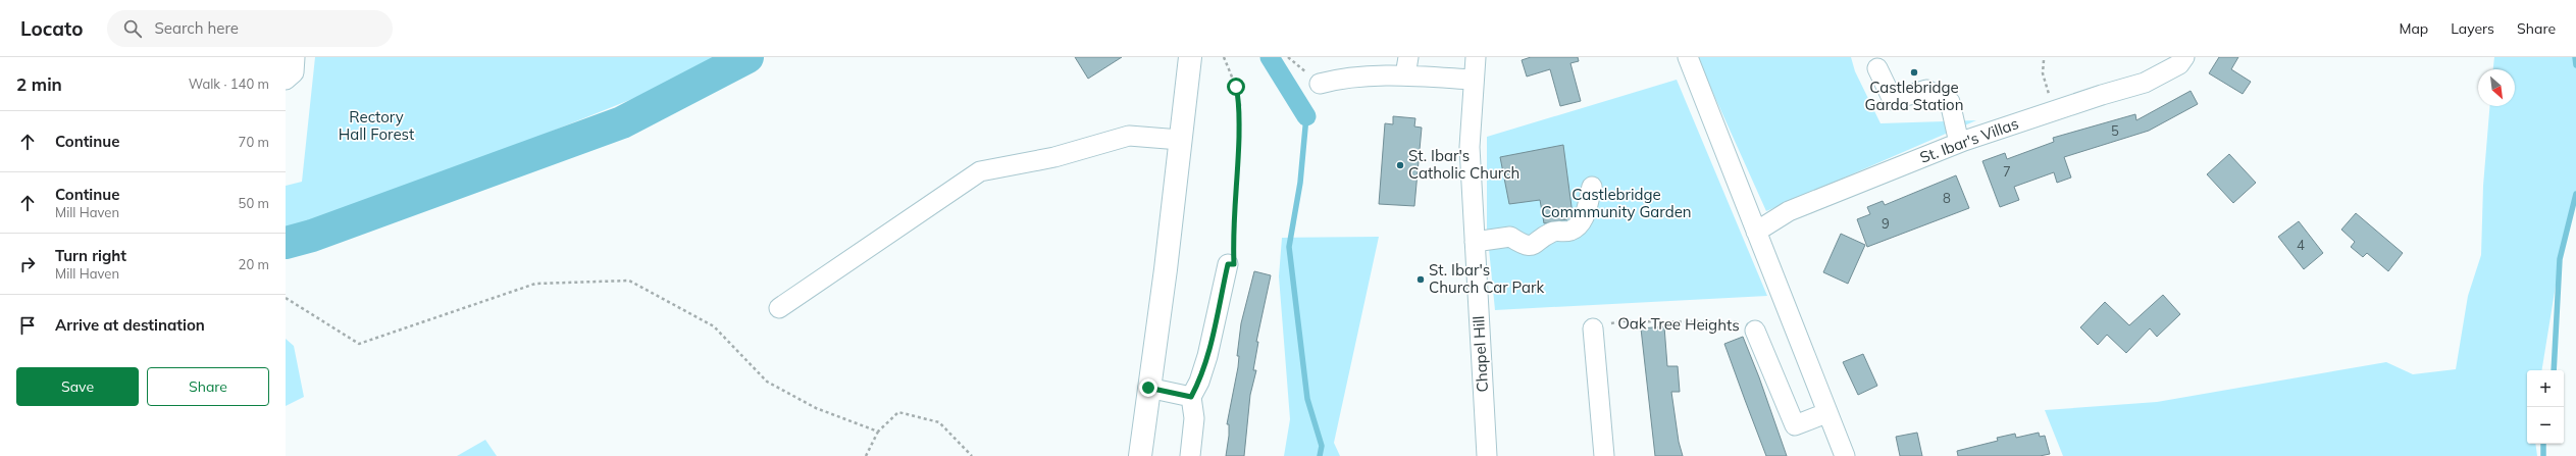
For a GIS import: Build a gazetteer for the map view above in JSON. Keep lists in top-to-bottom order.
{
  "streets": {
    "street": ["St. Ibar's Villas", "Oak Tree Heights", "Chapel Hill"]
  },
  "parks": ["Rectory Hall Forest", "Castlebridge Commmunity Garden"],
  "places": ["Castlebridge Garda Station", "St. Ibar's Catholic Church", "St. Ibar's Church Car Park"],
  "house_numbers": [
    "5",
    "7",
    "8",
    "9",
    "4"
  ],
  "north": "bottom right",
  "page": {
    "header": "Locato",
    "search": "Search here",
    "nav": ["Map", "Layers", "Share"],
    "heading": ["2 min", "Walk · 140 m"],
    "list": [
      ["Continue", "70 m"],
      ["Continue", "Mill Haven", "50 m"],
      ["Turn right", "Mill Haven", "20 m"],
      "Arrive at destination"
    ],
    "buttons": ["Save", "Share"],
    "map_buttons": ["+", "−"]
  }
}
